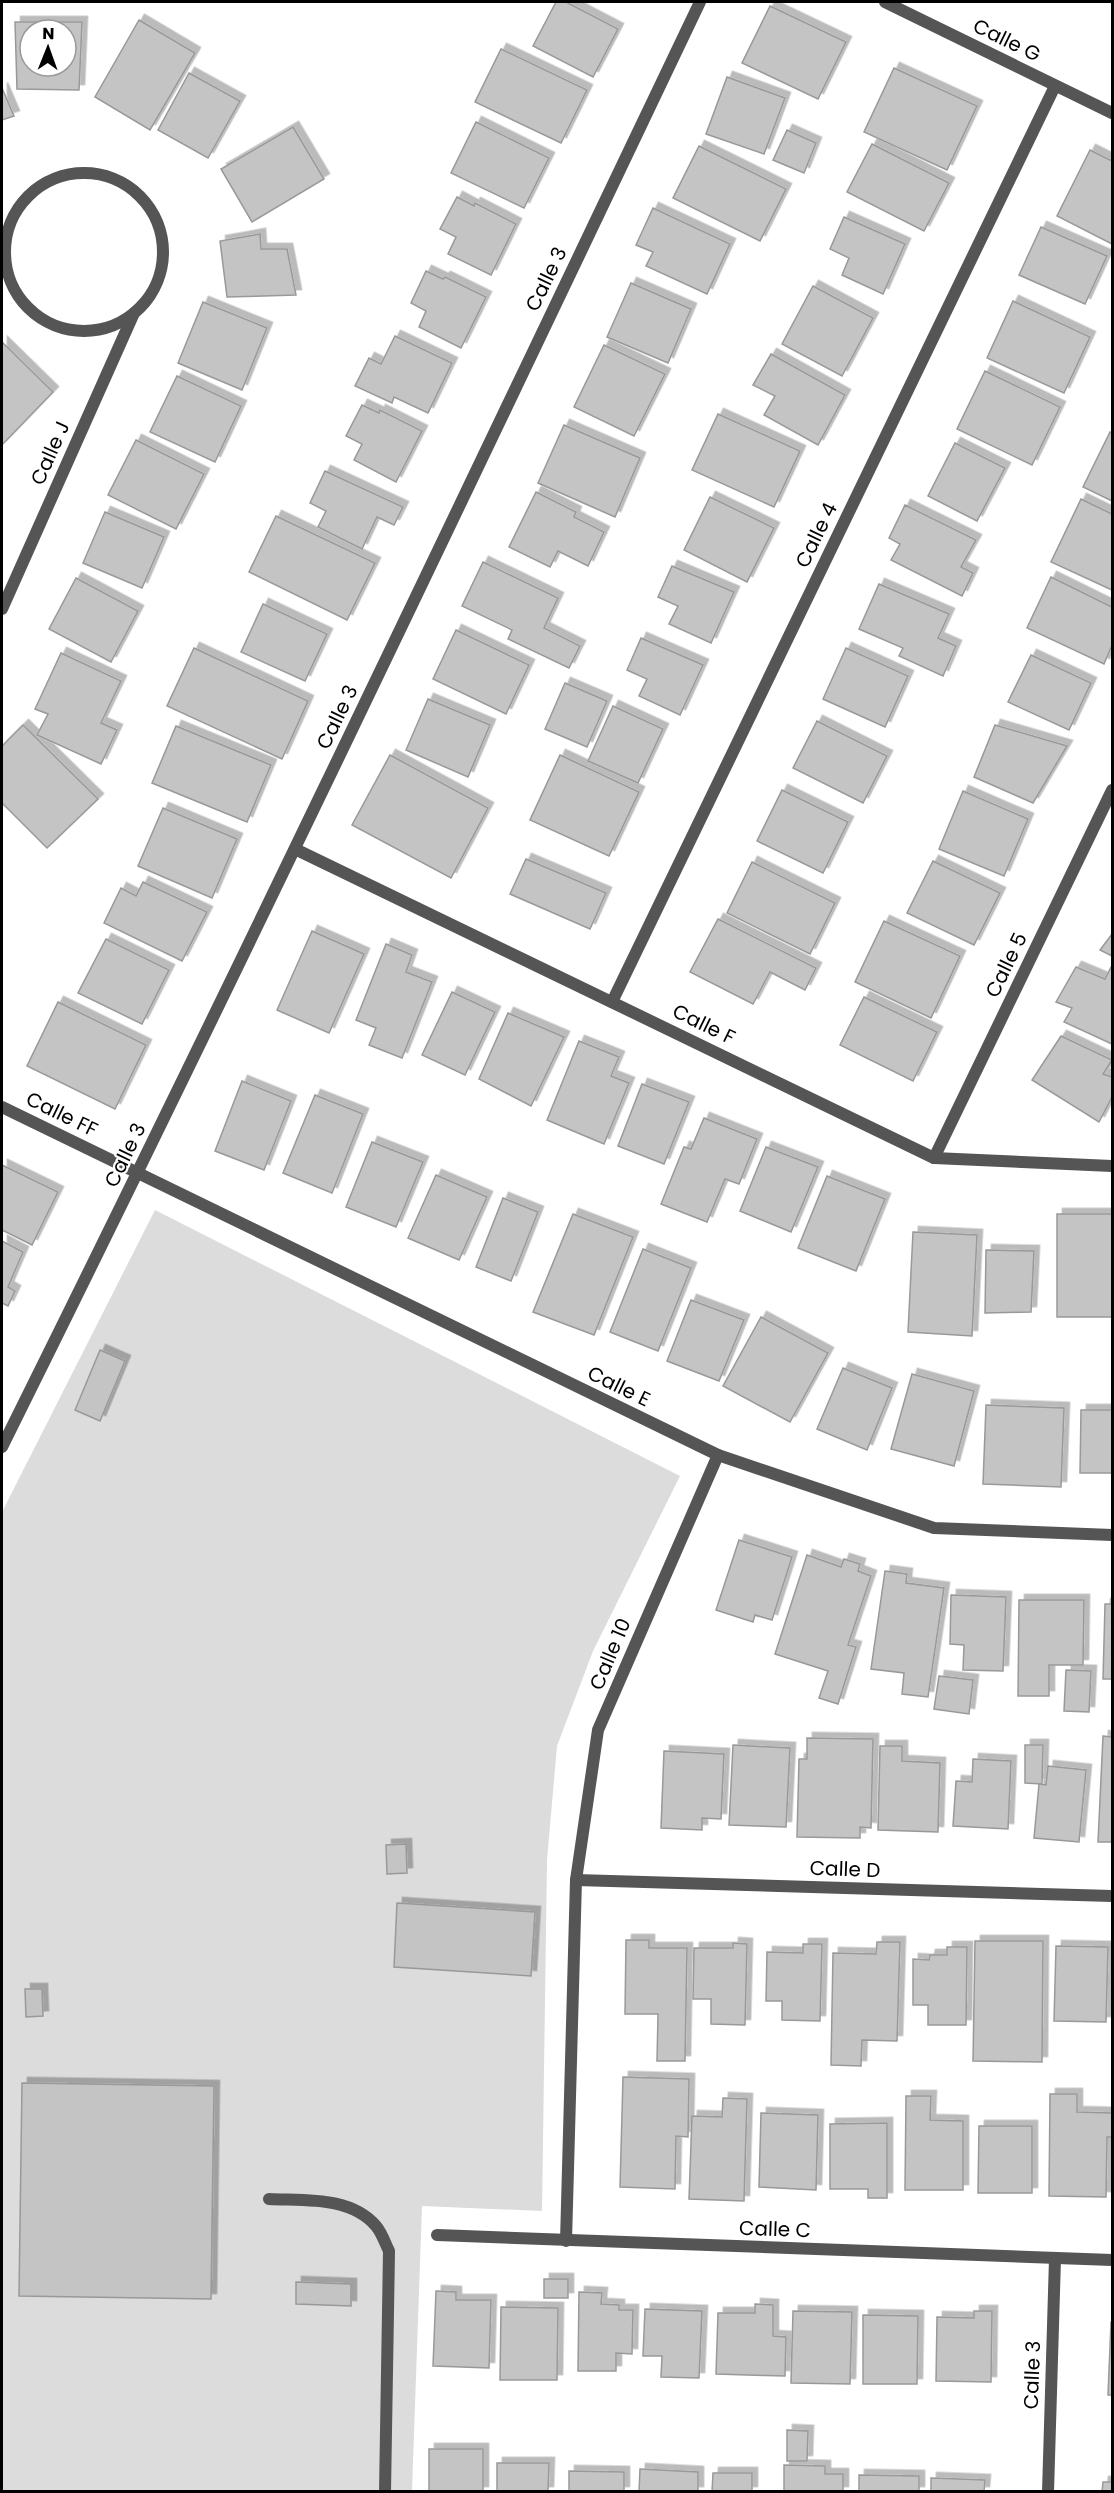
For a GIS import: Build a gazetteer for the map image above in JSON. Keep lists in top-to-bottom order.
{
  "streets": {
    "street": [
      "Calle G",
      "Calle 3",
      "Calle J",
      "Calle 4",
      "Calle 5",
      "Calle F",
      "Calle FF",
      "Calle E",
      "Calle 10",
      "Calle D",
      "Calle C"
    ]
  },
  "crossings": [
    ["Calle G", "Calle 4"],
    ["Calle 3", "Calle F"],
    ["Calle 3", "Calle FF"],
    ["Calle 3", "Calle E"],
    ["Calle 3", "Calle C"],
    ["Calle 4", "Calle F"],
    ["Calle 5", "Calle F"],
    ["Calle FF", "Calle E"],
    ["Calle E", "Calle 10"],
    ["Calle 10", "Calle D"],
    ["Calle 10", "Calle C"]
  ],
  "north": "top"
}
